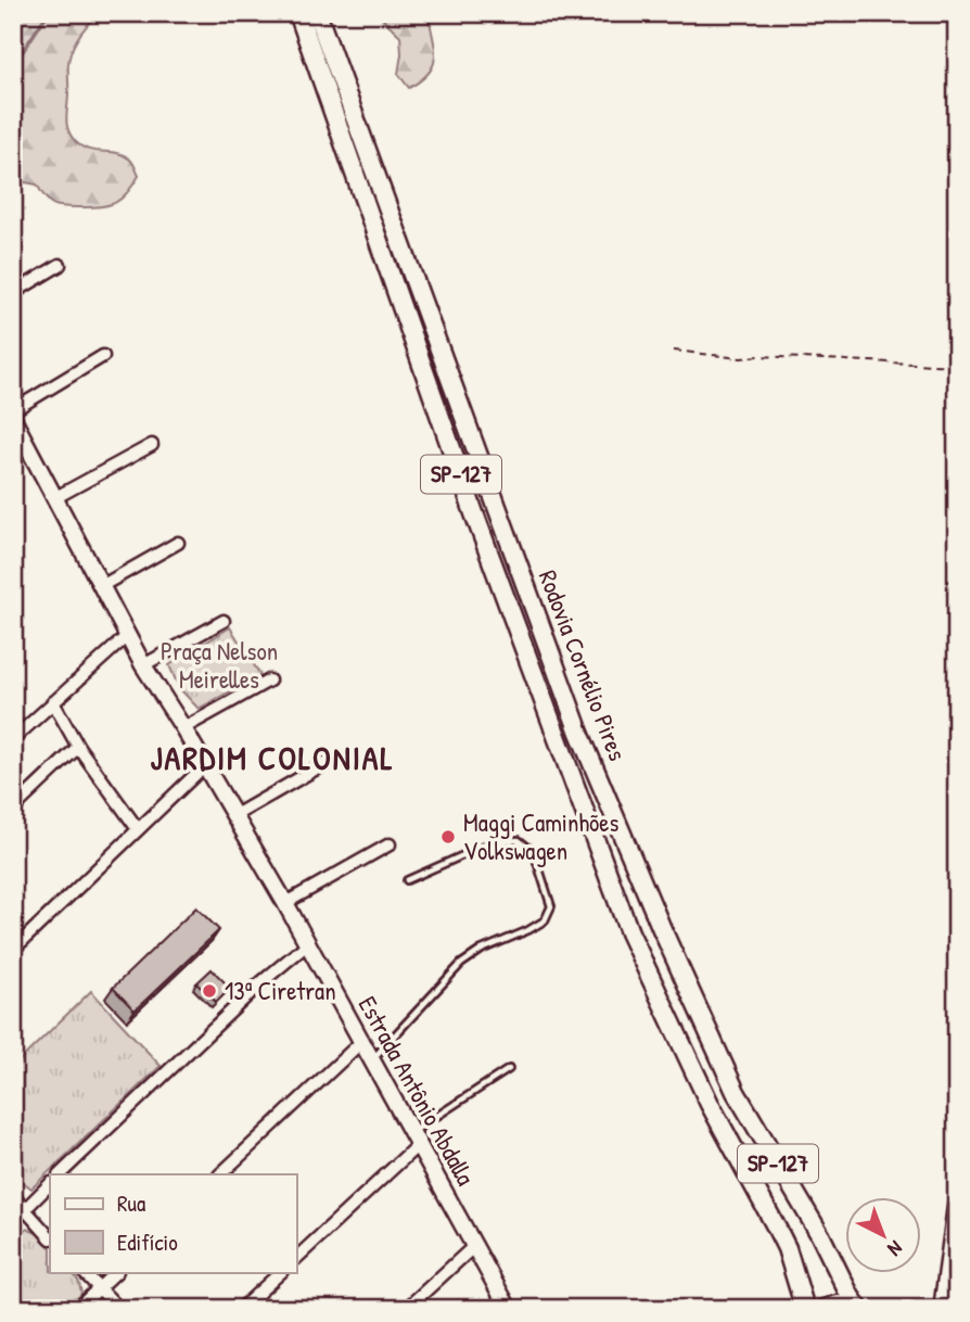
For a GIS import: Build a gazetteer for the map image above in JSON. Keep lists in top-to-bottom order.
{
  "streets": {
    "main road": ["SP-127", "Rodovia Cornélio Pires"],
    "street": ["Estrada Antônio Abdalla"]
  },
  "districts": ["JARDIM COLONIAL"],
  "parks": ["Praça Nelson Meirelles"],
  "places": ["Maggi Caminhões Volkswagen", "13ª Ciretran"],
  "legend": ["Rua", "Edifício"],
  "north": "bottom right"
}
